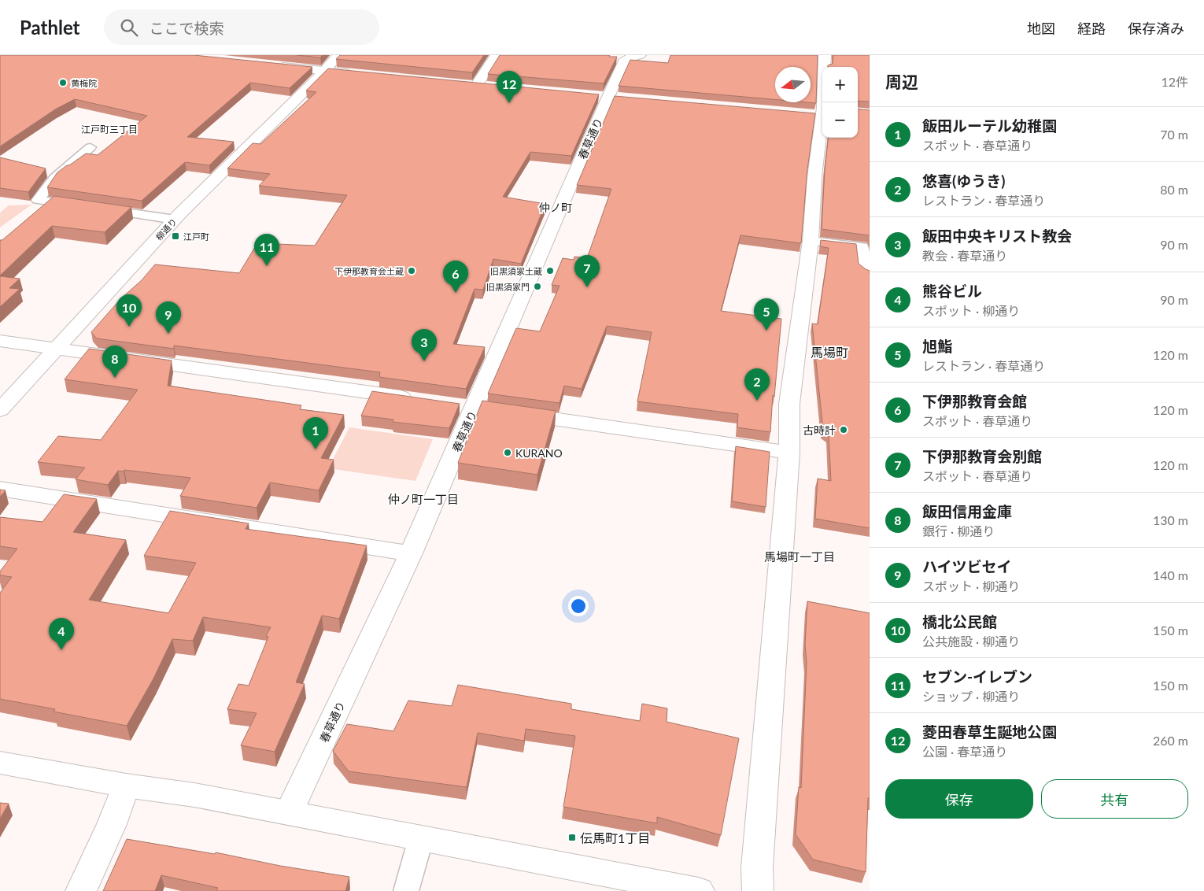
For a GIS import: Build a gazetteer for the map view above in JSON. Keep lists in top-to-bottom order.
{
  "streets": {
    "street": ["春草通り", "柳通り"]
  },
  "districts": [
    "江戸町三丁目",
    "仲ノ町",
    "馬場町",
    "仲ノ町一丁目",
    "馬場町一丁目"
  ],
  "places": {
    "other": [
      "黄梅院",
      "下伊那教育会土蔵",
      "旧黒須家土蔵",
      "旧黒須家門",
      "古時計",
      "KURANO"
    ],
    "transit": ["江戸町", "伝馬町1丁目"]
  },
  "north": "left",
  "page": {
    "header": "Pathlet",
    "search": "ここで検索",
    "nav": ["地図", "経路", "保存済み"],
    "heading": ["周辺", "12件"],
    "map_buttons": ["+", "−"],
    "pins": [
      "12",
      "11",
      "7",
      "6",
      "10",
      "5",
      "9",
      "3",
      "8",
      "2",
      "1",
      "4"
    ],
    "list": [
      {
        "mark": "1",
        "name": "飯田ルーテル幼稚園",
        "note": "スポット · 春草通り",
        "value": "70 m"
      },
      {
        "mark": "2",
        "name": "悠喜(ゆうき)",
        "note": "レストラン · 春草通り",
        "value": "80 m"
      },
      {
        "mark": "3",
        "name": "飯田中央キリスト教会",
        "note": "教会 · 春草通り",
        "value": "90 m"
      },
      {
        "mark": "4",
        "name": "熊谷ビル",
        "note": "スポット · 柳通り",
        "value": "90 m"
      },
      {
        "mark": "5",
        "name": "旭鮨",
        "note": "レストラン · 春草通り",
        "value": "120 m"
      },
      {
        "mark": "6",
        "name": "下伊那教育会館",
        "note": "スポット · 春草通り",
        "value": "120 m"
      },
      {
        "mark": "7",
        "name": "下伊那教育会別館",
        "note": "スポット · 春草通り",
        "value": "120 m"
      },
      {
        "mark": "8",
        "name": "飯田信用金庫",
        "note": "銀行 · 柳通り",
        "value": "130 m"
      },
      {
        "mark": "9",
        "name": "ハイツビセイ",
        "note": "スポット · 柳通り",
        "value": "140 m"
      },
      {
        "mark": "10",
        "name": "橋北公民館",
        "note": "公共施設 · 柳通り",
        "value": "150 m"
      },
      {
        "mark": "11",
        "name": "セブン-イレブン",
        "note": "ショップ · 柳通り",
        "value": "150 m"
      },
      {
        "mark": "12",
        "name": "菱田春草生誕地公園",
        "note": "公園 · 春草通り",
        "value": "260 m"
      }
    ],
    "buttons": ["保存", "共有"]
  }
}
